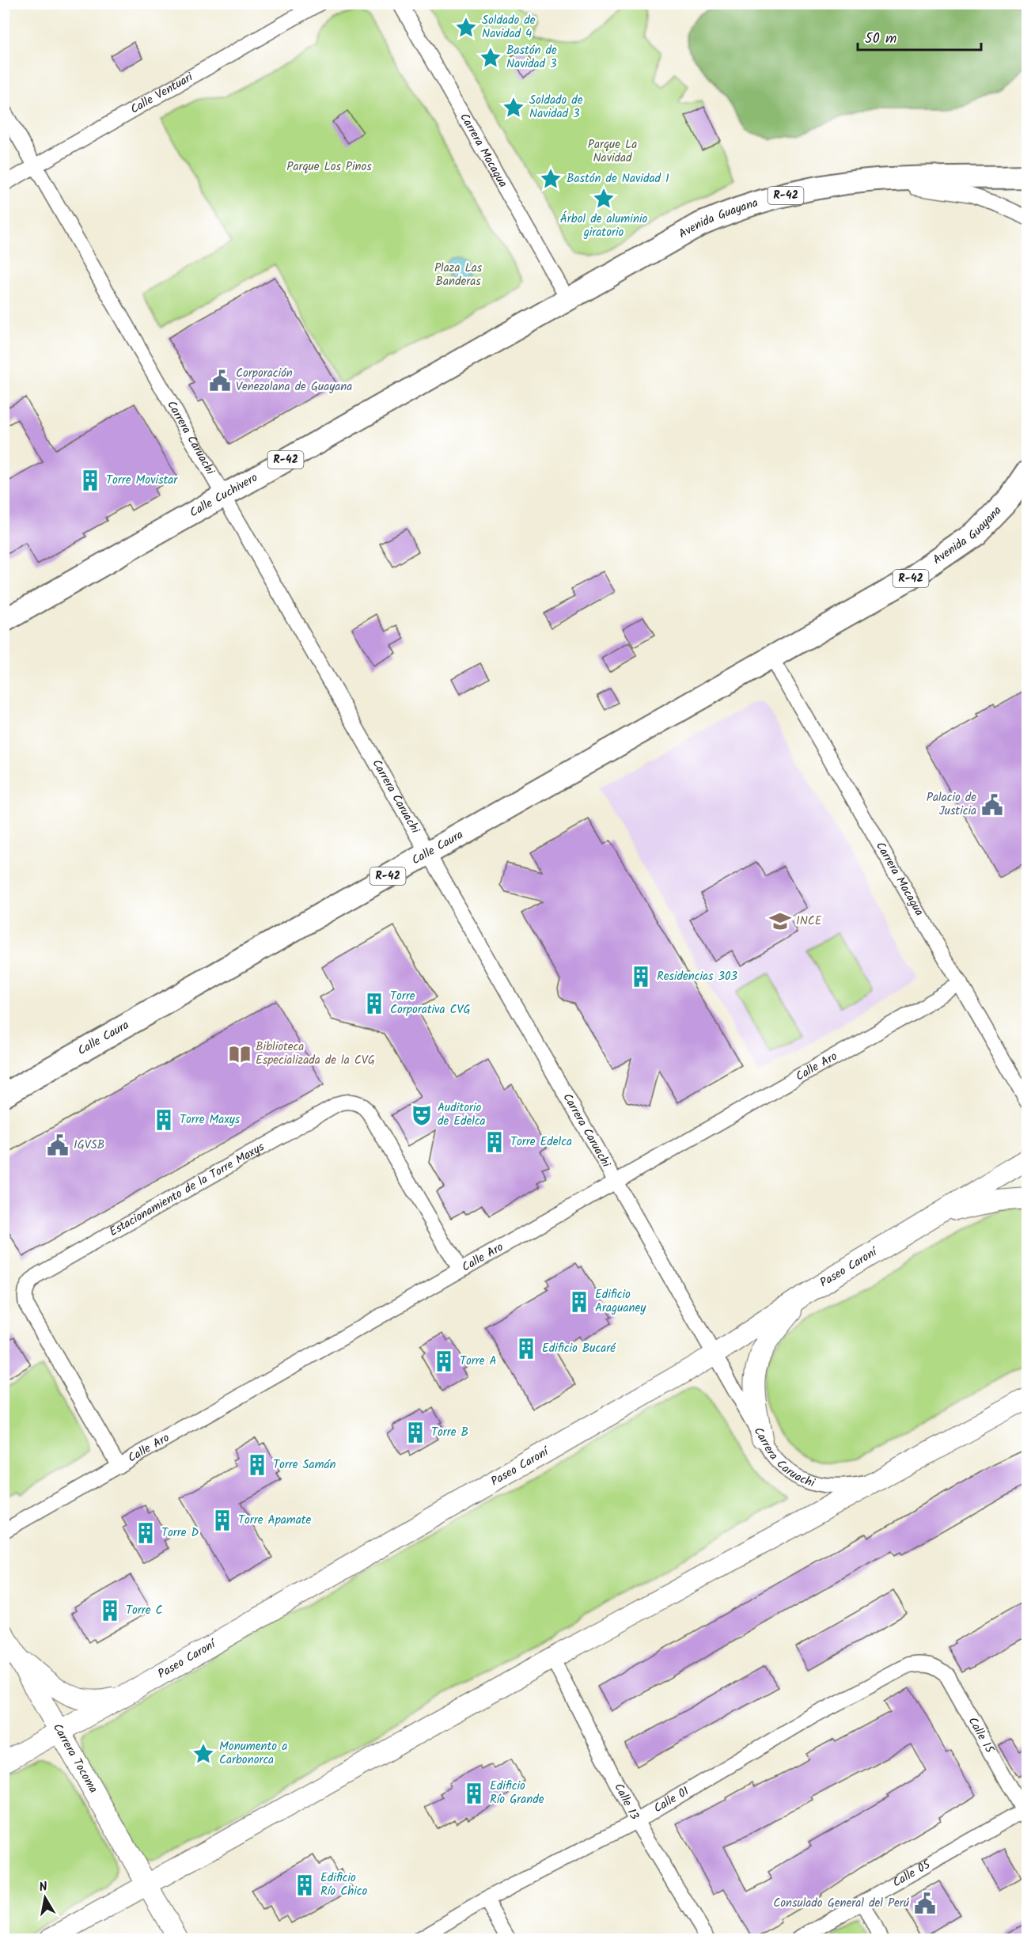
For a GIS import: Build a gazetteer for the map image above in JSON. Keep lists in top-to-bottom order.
{
  "streets": {
    "main road": [
      "R-42",
      "Avenida Guayana",
      "Calle Cuchivero",
      "Calle Caura"
    ],
    "street": [
      "Calle Ventuari",
      "Carrera Macagua",
      "Carrera Caruachi",
      "Calle Aro",
      "Estacionamiento de la Torre Maxys",
      "Paseo Caroní",
      "Calle 15",
      "Carrera Tocoma",
      "Calle 01",
      "Calle 13",
      "Calle 05"
    ]
  },
  "crossings": [
    ["Calle Ventuari", "Carrera Caruachi"],
    ["Carrera Macagua", "Avenida Guayana"],
    ["Carrera Macagua", "Calle Cuchivero"],
    ["Carrera Macagua", "Calle Caura"],
    ["Carrera Macagua", "Calle Aro"],
    ["Avenida Guayana", "Calle Cuchivero"],
    ["Avenida Guayana", "Calle Caura"],
    ["Carrera Caruachi", "Calle Cuchivero"],
    ["Carrera Caruachi", "Calle Caura"],
    ["Carrera Caruachi", "Calle Aro"],
    ["Carrera Caruachi", "Paseo Caroní"],
    ["Calle Aro", "Estacionamiento de la Torre Maxys"],
    ["Paseo Caroní", "Carrera Tocoma"],
    ["Calle 15", "Calle 01"],
    ["Calle 15", "Calle 05"],
    ["Calle 01", "Calle 13"]
  ],
  "parks": ["Parque La Navidad", "Parque Los Pinos", "Plaza Las Banderas"],
  "places": {
    "place": [
      "Soldado de Navidad 4",
      "Bastón de Navidad 3",
      "Soldado de Navidad 3",
      "Bastón de Navidad 1",
      "Árbol de aluminio giratorio",
      "Monumento a Carbonorca"
    ],
    "public building": [
      "Corporación Venezolana de Guayana",
      "Palacio de Justicia",
      "IGVSB",
      "Consulado General del Perú"
    ],
    "building": [
      "Torre Movistar",
      "Residencias 303",
      "Torre Corporativa CVG",
      "Torre Maxys",
      "Torre Edelca",
      "Edificio Araguaney",
      "Edificio Bucaré",
      "Torre A",
      "Torre B",
      "Torre Samán",
      "Torre Apamate",
      "Torre D",
      "Torre C",
      "Edificio Río Grande",
      "Edificio Río Chico"
    ],
    "school or university": ["INCE"],
    "library": ["Biblioteca Especializada de la CVG"],
    "theatre": ["Auditorio de Edelca"]
  },
  "scale_bar": "50 m",
  "north": "top"
}
